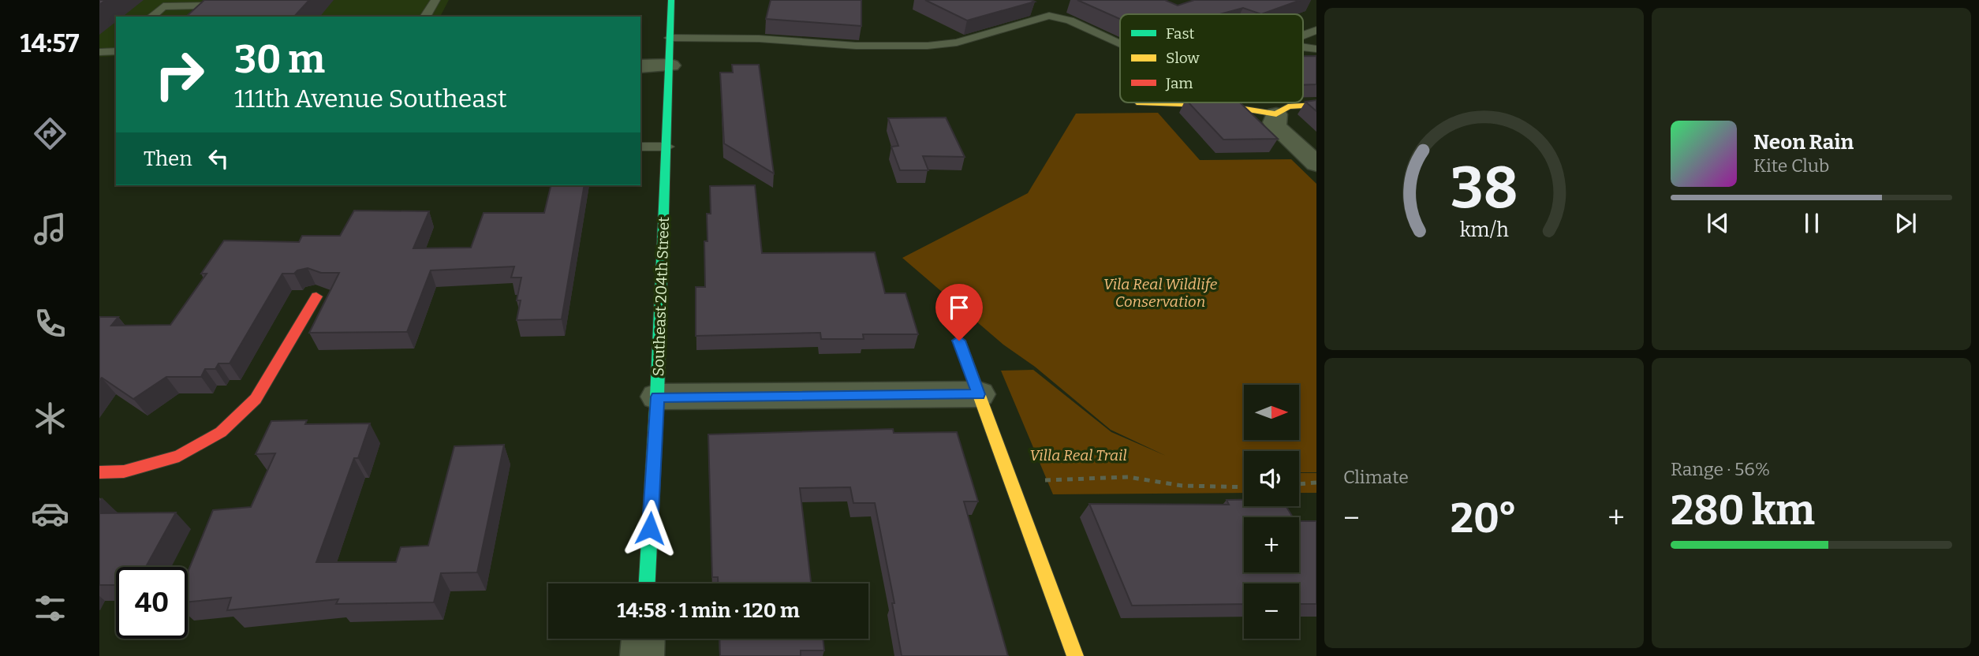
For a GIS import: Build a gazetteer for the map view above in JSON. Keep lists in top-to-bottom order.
{
  "streets": {
    "street": ["Southeast 204th Street"]
  },
  "parks": ["Vila Real Wildlife Conservation", "Villa Real Trail"],
  "legend": ["Fast", "Slow", "Jam"],
  "north": "right",
  "page": {
    "tabs": "14:57",
    "turn": ["30 m", "111th Avenue Southeast"],
    "song": ["Neon Rain", "Kite Club"],
    "then": "Then",
    "tile": [
      "Climate",
      ["Range · 56%", "280 km"]
    ],
    "map_buttons": ["+", "−"],
    "heat": ["−", "20°", "+"],
    "limit": "40",
    "trip": "14:58 · 1 min · 120 m",
    "gauge": ["38", "km/h"]
  }
}
